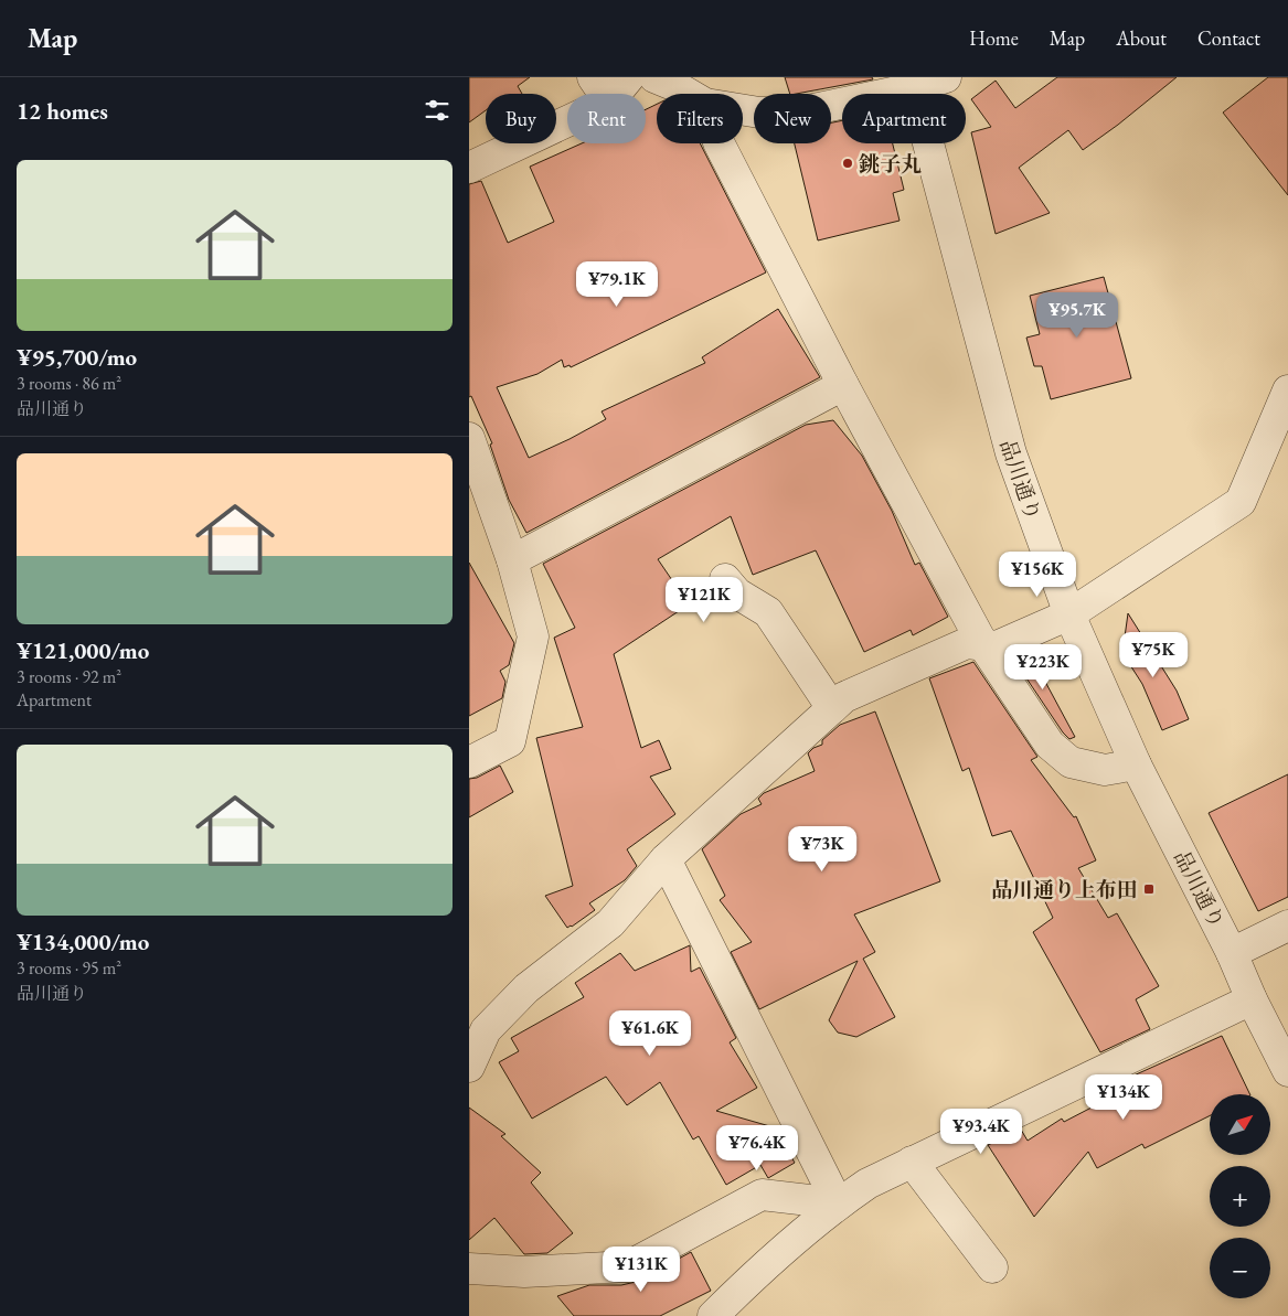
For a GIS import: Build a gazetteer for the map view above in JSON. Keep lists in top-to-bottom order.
{
  "streets": {
    "street": ["品川通り"]
  },
  "places": {
    "other": ["銚子丸"],
    "transit": ["品川通り上布田"]
  },
  "north": "top right",
  "page": {
    "header": "Map",
    "nav": [
      "Home",
      "Map",
      "About",
      "Contact"
    ],
    "heading": "12 homes",
    "chip": [
      "Buy",
      "Rent",
      "Filters",
      "New",
      "Apartment"
    ],
    "list": [
      {
        "name": "¥95,700/mo",
        "note": "3 rooms · 86 m² · 品川通り"
      },
      {
        "name": "¥121,000/mo",
        "note": "3 rooms · 92 m² · Apartment"
      },
      {
        "name": "¥134,000/mo",
        "note": "3 rooms · 95 m² · 品川通り"
      }
    ],
    "price": [
      "¥79.1K",
      "¥95.7K",
      "¥156K",
      "¥121K",
      "¥75K",
      "¥223K",
      "¥73K",
      "¥61.6K",
      "¥134K",
      "¥93.4K",
      "¥76.4K",
      "¥131K"
    ],
    "map_buttons": ["+", "−"]
  }
}
